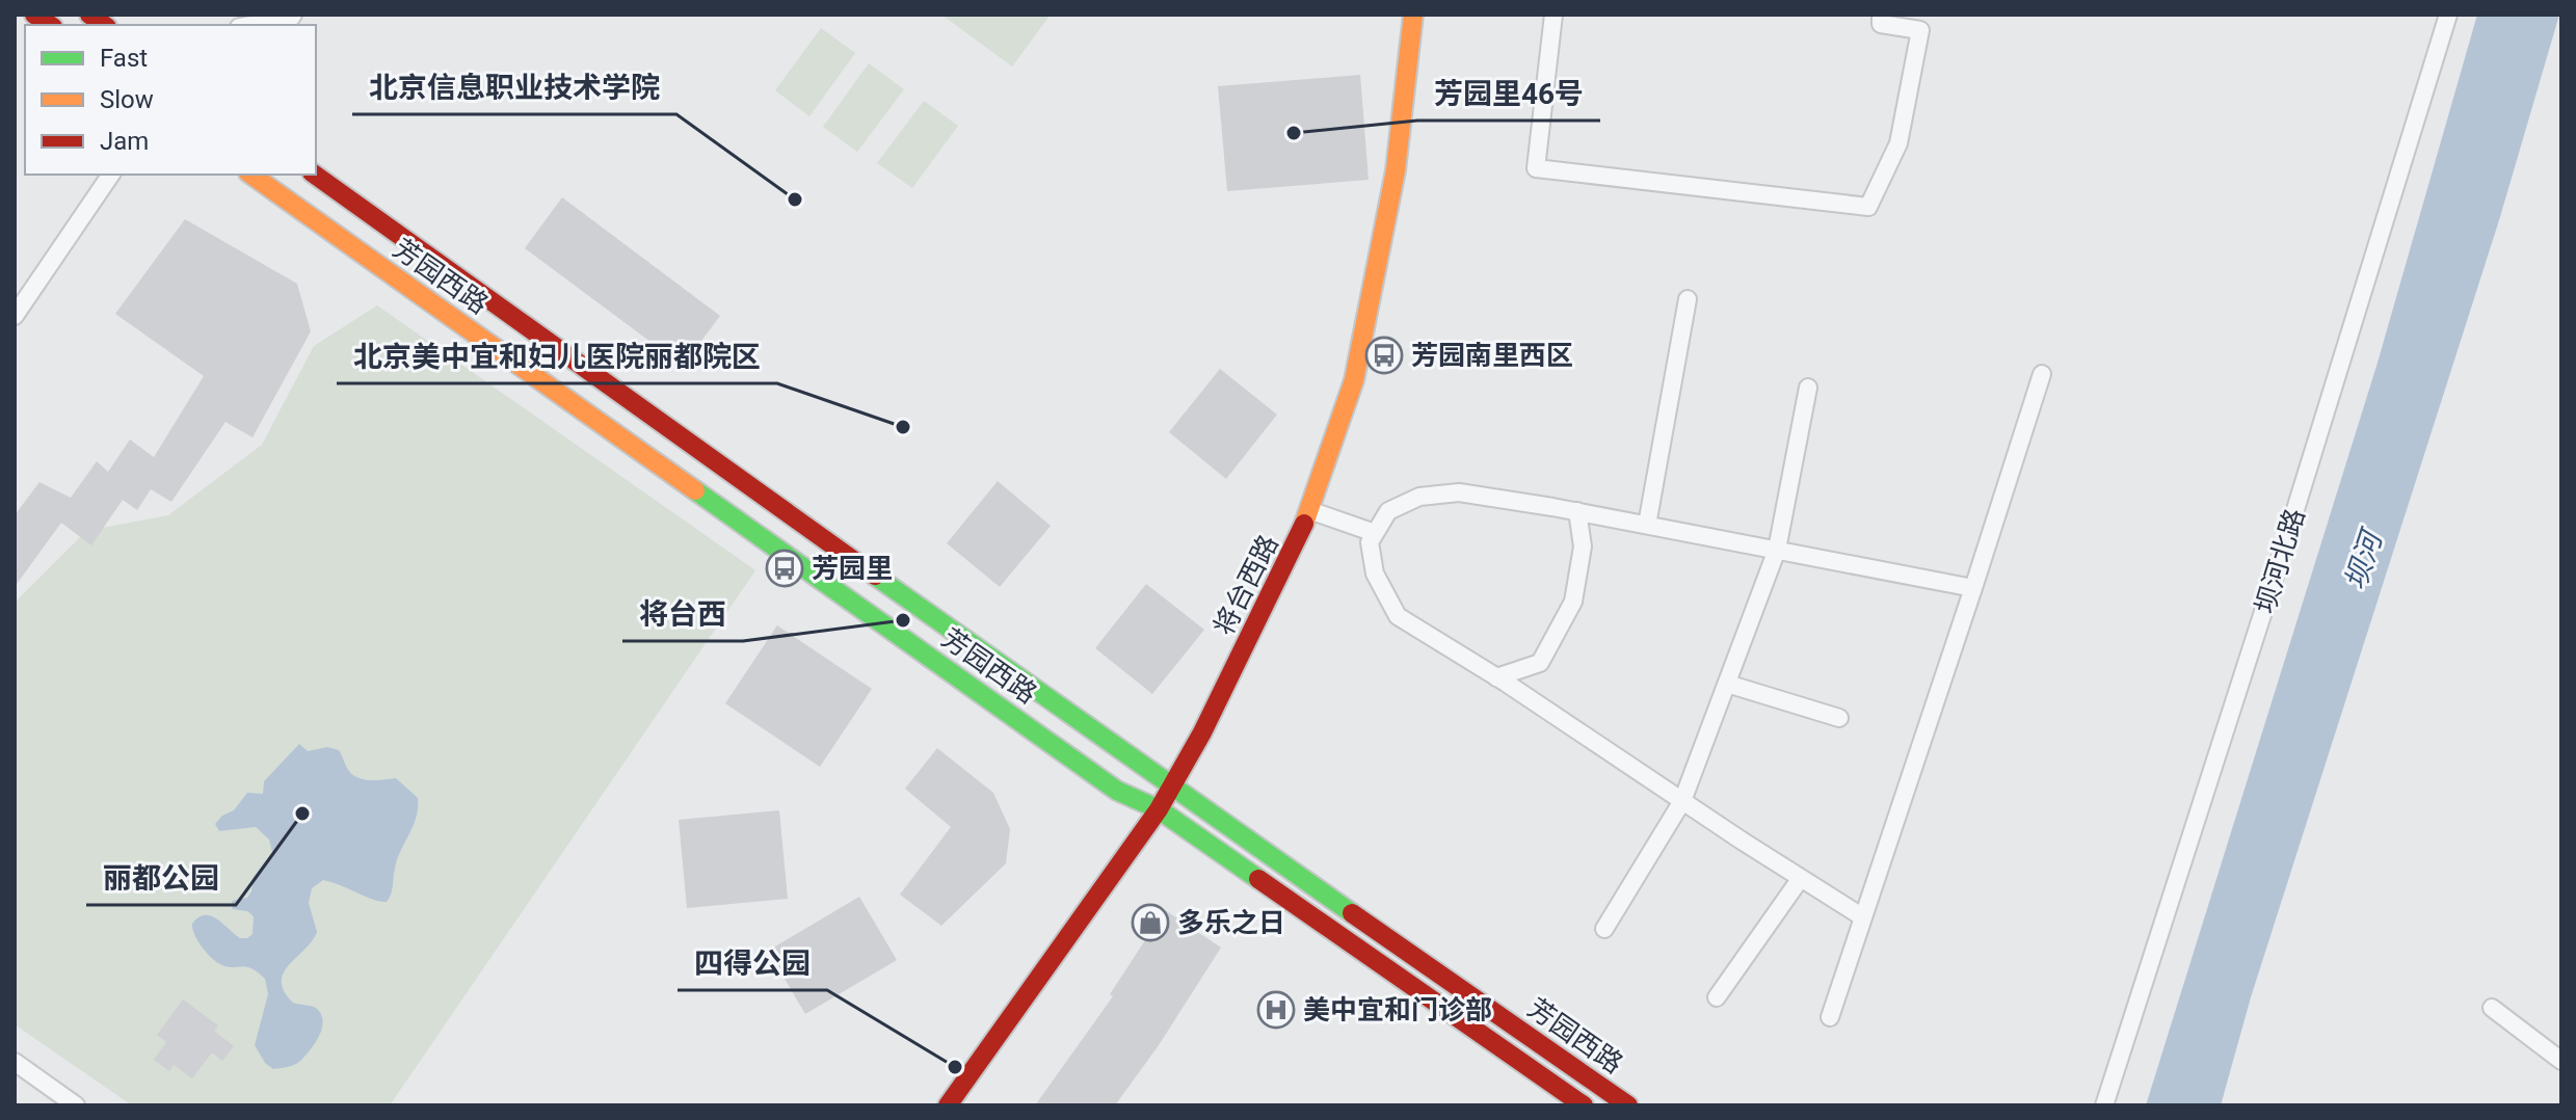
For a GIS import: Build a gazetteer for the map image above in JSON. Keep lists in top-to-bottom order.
{
  "streets": {
    "main road": ["芳园西路", "将台西路"],
    "street": ["坝河北路"]
  },
  "crossings": [
    ["芳园西路", "将台西路"]
  ],
  "water": ["坝河"],
  "places": {
    "other": [
      "芳园里46号",
      "北京信息职业技术学院",
      "北京美中宜和妇儿医院丽都院区",
      "将台西",
      "丽都公园",
      "四得公园"
    ],
    "bus stop": ["芳园南里西区", "芳园里"],
    "shop": ["多乐之日"],
    "hospital": ["美中宜和门诊部"]
  },
  "legend": ["Fast", "Slow", "Jam"]
}
